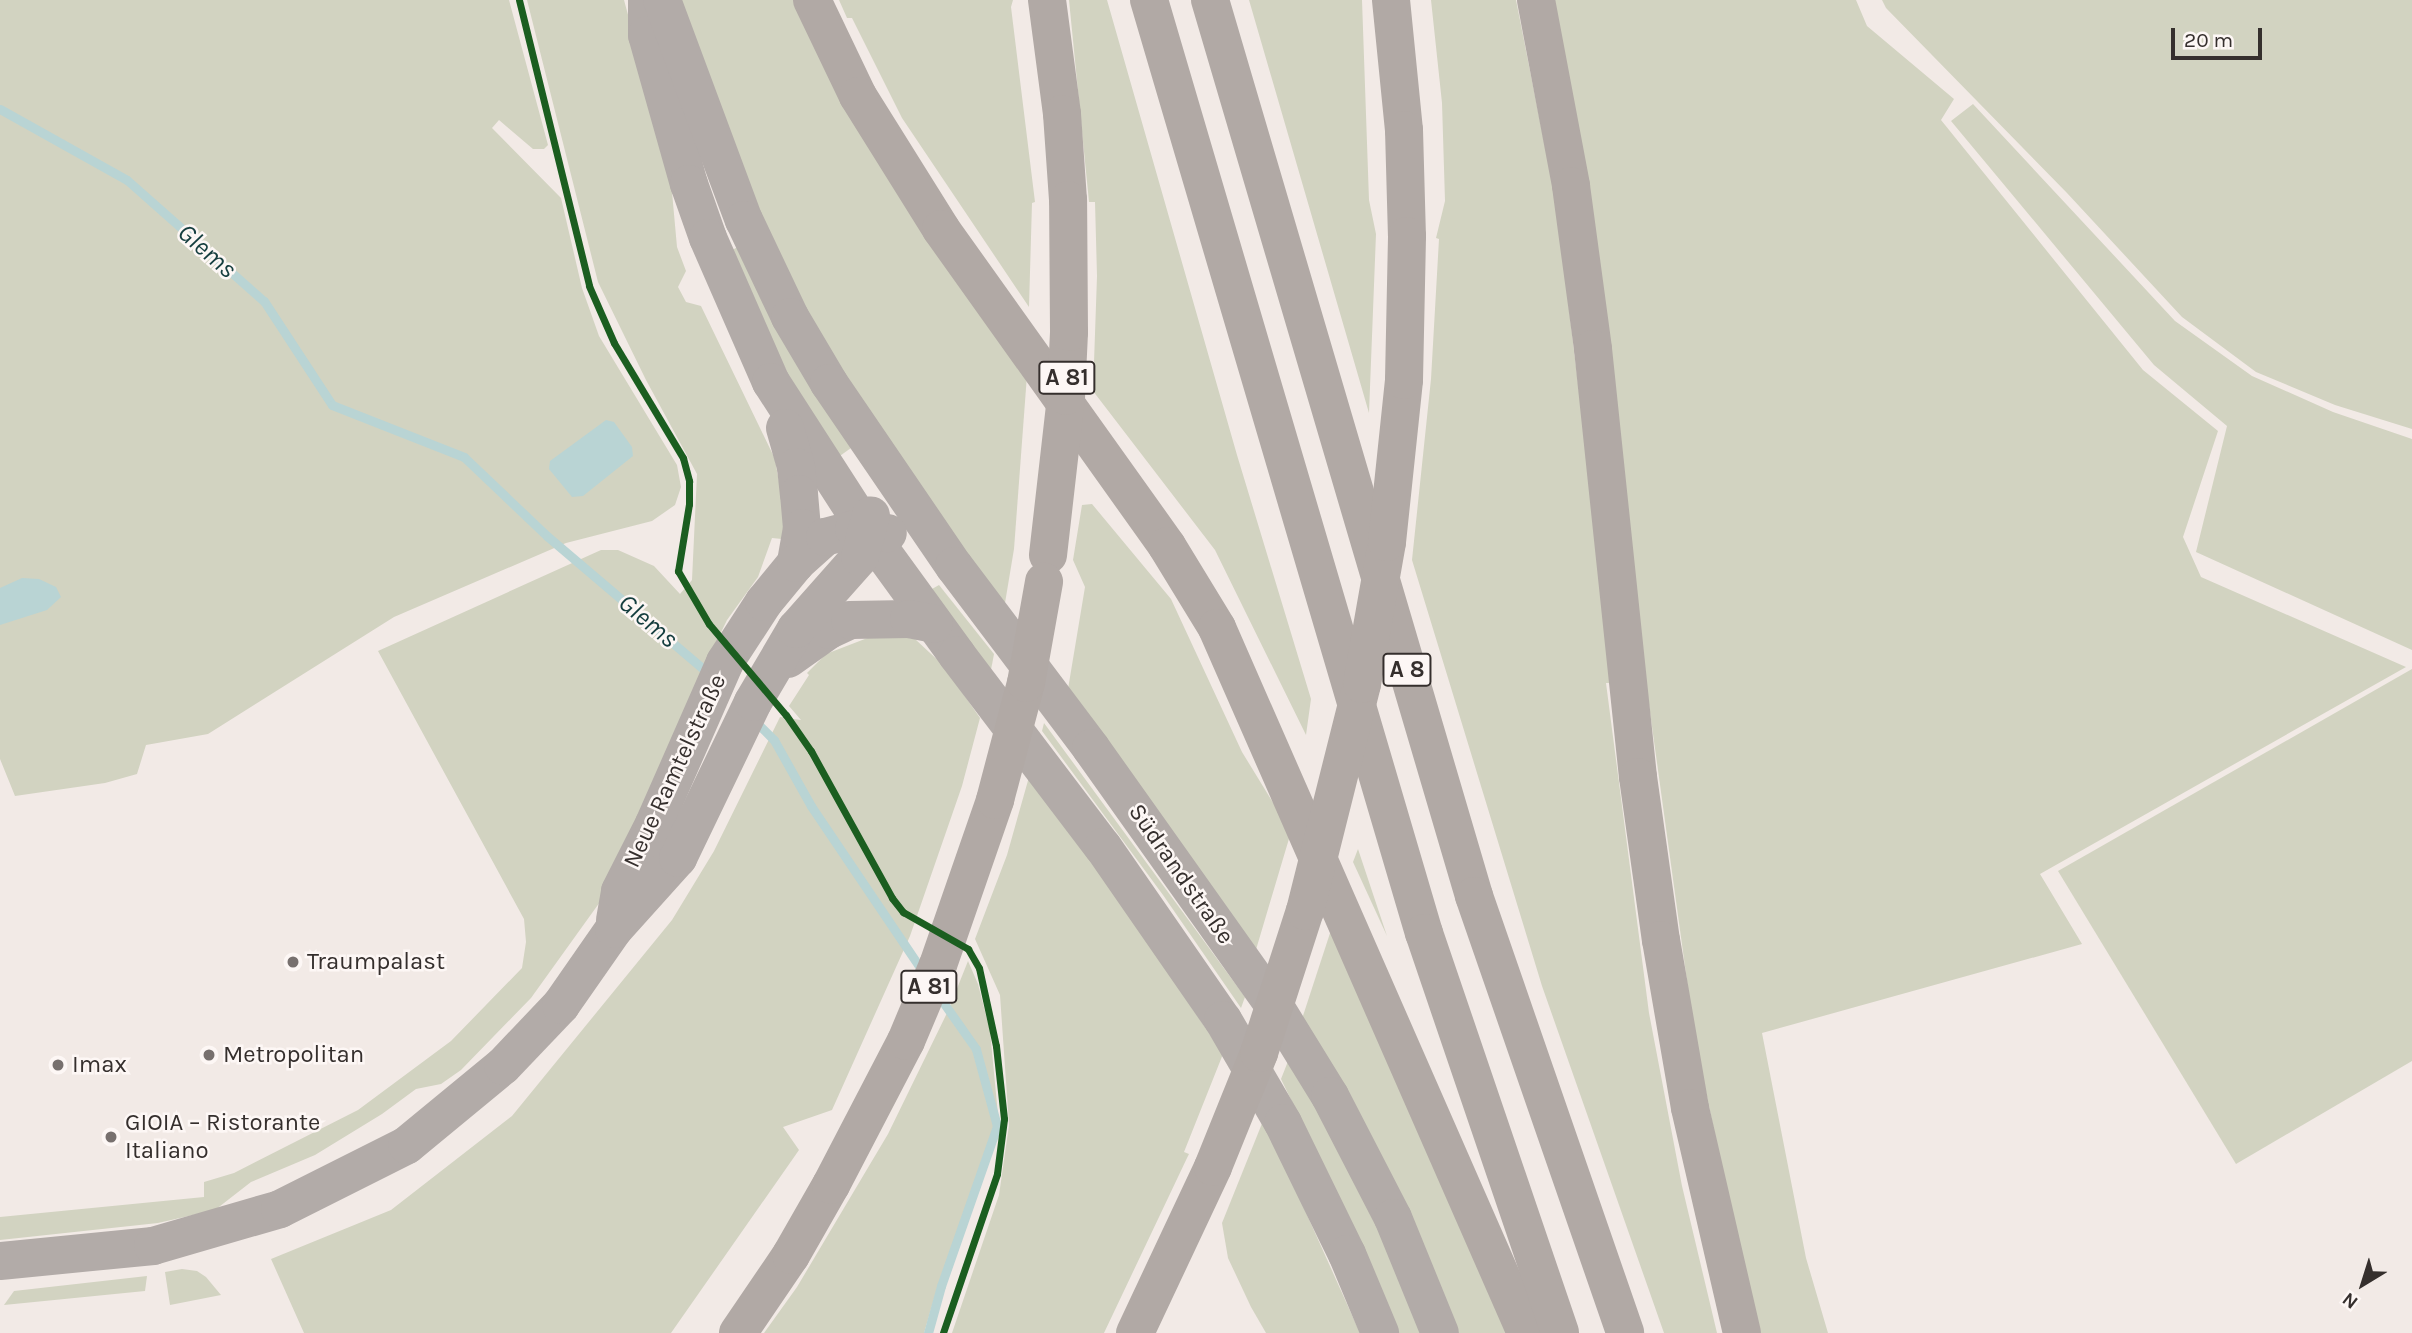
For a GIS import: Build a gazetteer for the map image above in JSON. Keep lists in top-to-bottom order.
{
  "streets": {
    "highway": ["A 81", "A 8"],
    "main road": ["Neue Ramtelstraße", "Südrandstraße"]
  },
  "crossings": [
    ["Neue Ramtelstraße", "Südrandstraße"]
  ],
  "water": ["Glems"],
  "places": [
    "Traumpalast",
    "Metropolitan",
    "Imax",
    "GIOIA – Ristorante Italiano"
  ],
  "scale_bar": "20 m",
  "north": "bottom left"
}
